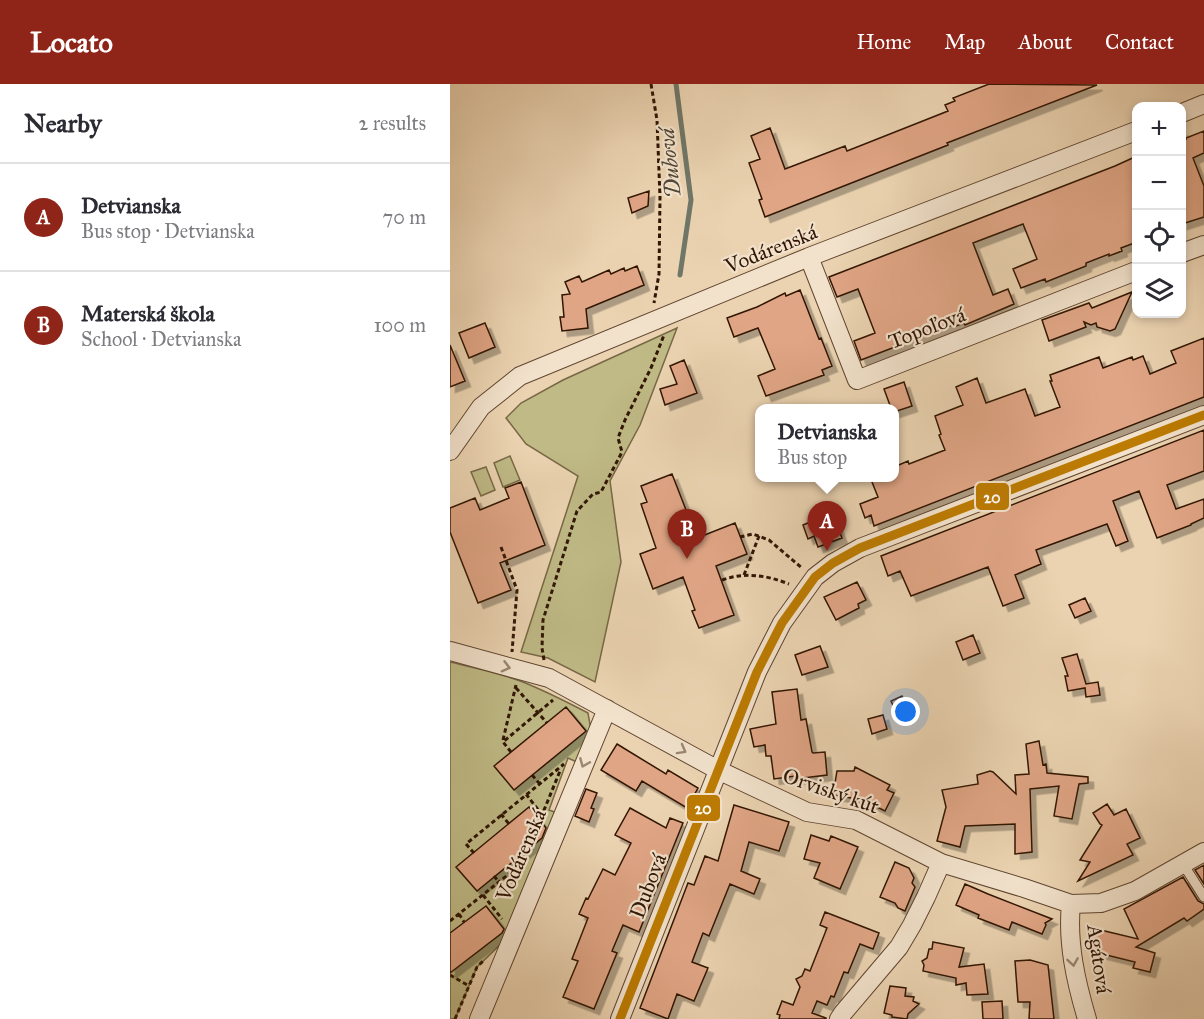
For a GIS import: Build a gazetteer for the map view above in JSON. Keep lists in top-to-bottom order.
{
  "streets": {
    "street": [
      "Vodárenská",
      "Topoľová",
      "Orviský kút",
      "Dubová",
      "Agátová"
    ]
  },
  "crossings": [
    ["Vodárenská", "Topoľová"],
    ["Vodárenská", "Orviský kút"],
    ["Orviský kút", "Dubová"],
    ["Orviský kút", "Agátová"]
  ],
  "one_way": ["Orviský kút", "Agátová"],
  "water": ["Dubová"],
  "lines": ["transit line 20"],
  "page": {
    "header": "Locato",
    "nav": [
      "Home",
      "Map",
      "About",
      "Contact"
    ],
    "heading": ["Nearby", "2 results"],
    "map_buttons": ["+", "−"],
    "list": [
      {
        "mark": "A",
        "name": "Detvianska",
        "note": "Bus stop · Detvianska",
        "value": "70 m"
      },
      {
        "mark": "B",
        "name": "Materská škola",
        "note": "School · Detvianska",
        "value": "100 m"
      }
    ],
    "popup": ["Detvianska", "Bus stop"],
    "pins": ["A", "B"]
  }
}
